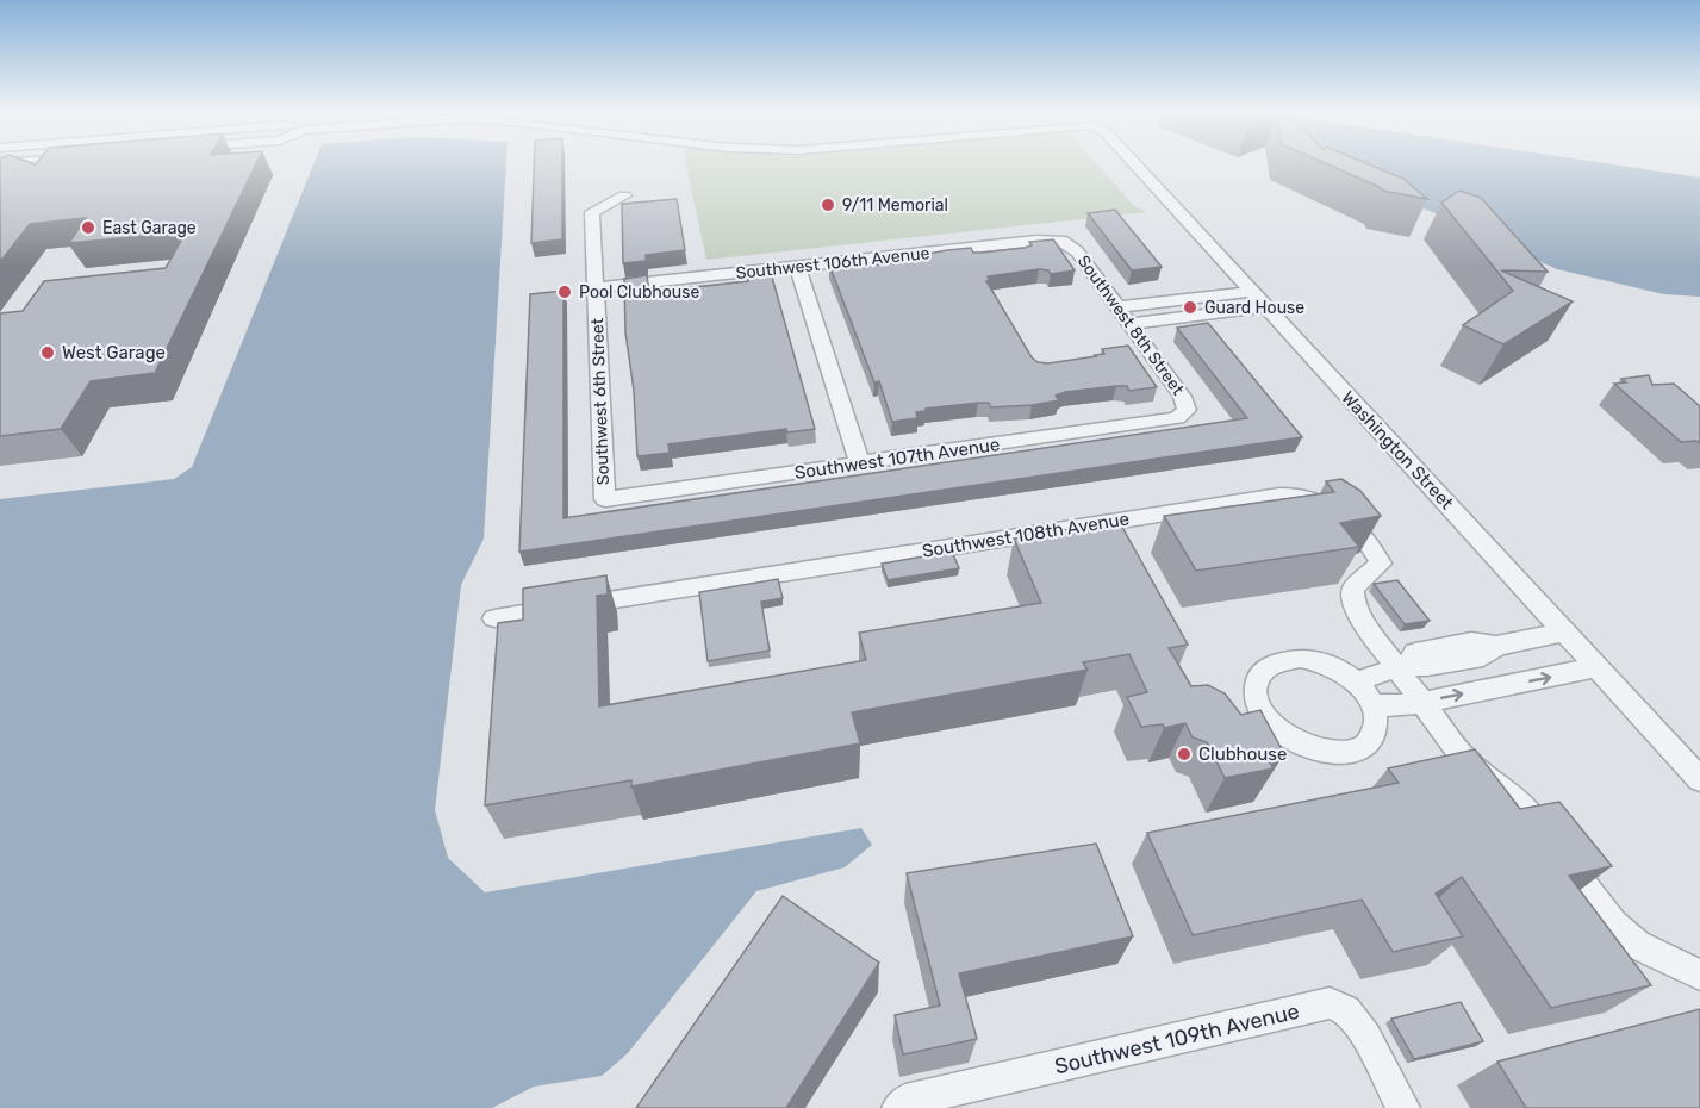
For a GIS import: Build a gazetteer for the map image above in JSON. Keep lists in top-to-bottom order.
{
  "streets": {
    "street": [
      "Southwest 106th Avenue",
      "Southwest 8th Street",
      "Southwest 6th Street",
      "Washington Street",
      "Southwest 107th Avenue",
      "Southwest 108th Avenue",
      "Southwest 109th Avenue"
    ]
  },
  "crossings": [
    ["Southwest 106th Avenue", "Southwest 8th Street"],
    ["Southwest 106th Avenue", "Southwest 6th Street"],
    ["Southwest 8th Street", "Southwest 107th Avenue"],
    ["Southwest 6th Street", "Southwest 107th Avenue"]
  ],
  "places": [
    "9/11 Memorial",
    "East Garage",
    "Pool Clubhouse",
    "Guard House",
    "West Garage",
    "Clubhouse"
  ]
}
